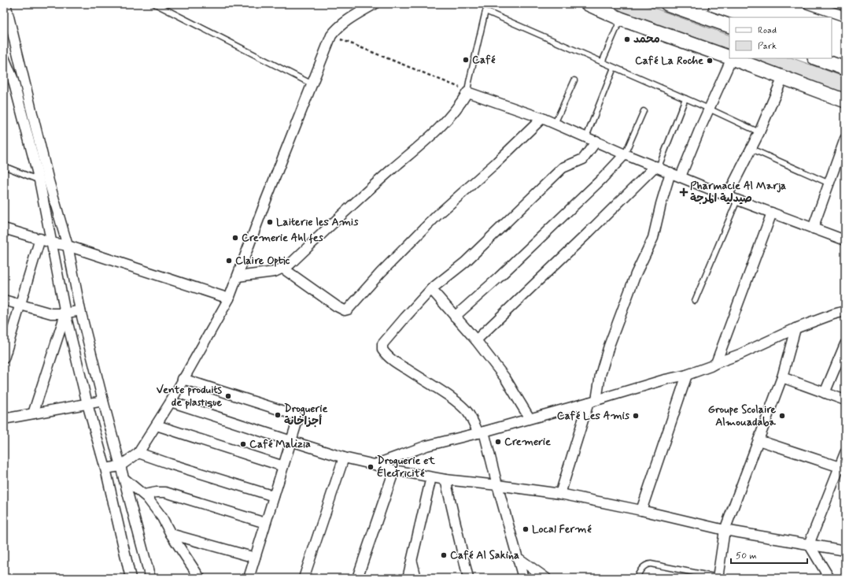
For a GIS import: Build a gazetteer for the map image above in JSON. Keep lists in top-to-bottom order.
{
  "places": {
    "other": [
      "محمد",
      "Café",
      "Café La Roche",
      "Laiterie les Amis",
      "Cremerie Ahl fes",
      "Claire Optic",
      "Vente produits de plastique",
      "Droguerie أجزاخانة",
      "Café Les Amis",
      "Groupe Scolaire Almouadaba",
      "Cremerie",
      "Café Malizia",
      "Droguerie et Électricité",
      "Local Fermé",
      "Café Al Sakina"
    ],
    "health": ["Pharmacie Al Marja صيدلية المرجة"]
  },
  "legend": ["Road", "Park"],
  "scale_bar": "50 m"
}
